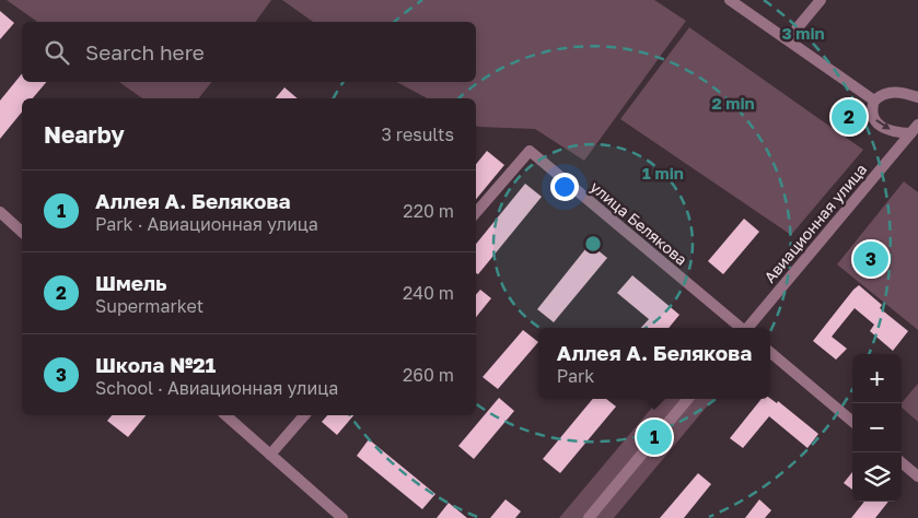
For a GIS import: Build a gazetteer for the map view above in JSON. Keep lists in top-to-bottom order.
{
  "streets": {
    "street": ["улица Белякова", "Авиационная улица"]
  },
  "page": {
    "search": "Search here",
    "pins": ["2", "3", "1"],
    "heading": ["Nearby", "3 results"],
    "list": [
      {
        "mark": "1",
        "name": "Аллея А. Белякова",
        "note": "Park · Авиационная улица",
        "value": "220 m"
      },
      {
        "mark": "2",
        "name": "Шмель",
        "note": "Supermarket",
        "value": "240 m"
      },
      {
        "mark": "3",
        "name": "Школа №21",
        "note": "School · Авиационная улица",
        "value": "260 m"
      }
    ],
    "popup": ["Аллея А. Белякова", "Park"],
    "map_buttons": ["+", "−"]
  },
  "rings": ["3 min", "2 min", "1 min"]
}
